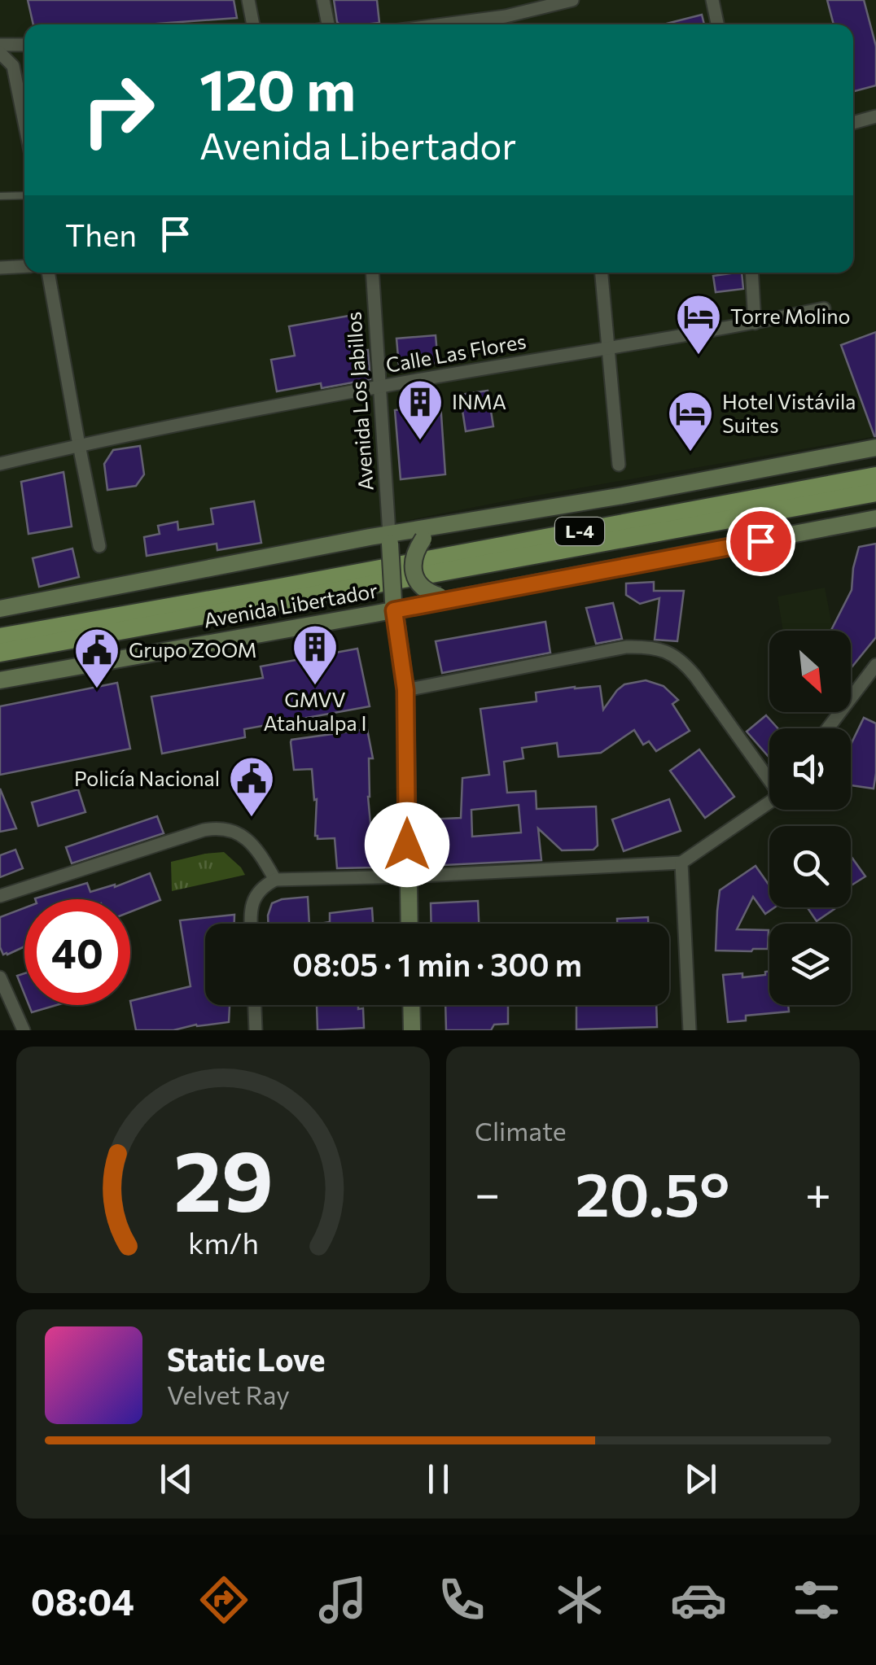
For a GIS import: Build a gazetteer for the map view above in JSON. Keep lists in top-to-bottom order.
{
  "streets": {
    "main road": ["L-4", "Avenida Libertador"],
    "street": ["Calle Las Flores", "Avenida Los Jabillos"]
  },
  "crossings": [
    ["Calle Las Flores", "Avenida Los Jabillos"],
    ["Avenida Los Jabillos", "L-4"],
    ["L-4", "Avenida Libertador"]
  ],
  "places": {
    "hotel": ["Torre Molino", "Hotel Vistávila Suites"],
    "building": ["INMA", "GMVV Atahualpa I"],
    "public building": ["Grupo ZOOM", "Policía Nacional"]
  },
  "north": "bottom right",
  "page": {
    "turn": ["120 m", "Avenida Libertador"],
    "then": "Then",
    "limit": "40",
    "trip": "08:05 · 1 min · 300 m",
    "tile": "Climate",
    "heat": ["−", "20.5°", "+"],
    "song": ["Static Love", "Velvet Ray"],
    "tabs": "08:04",
    "gauge": ["29", "km/h"]
  }
}
